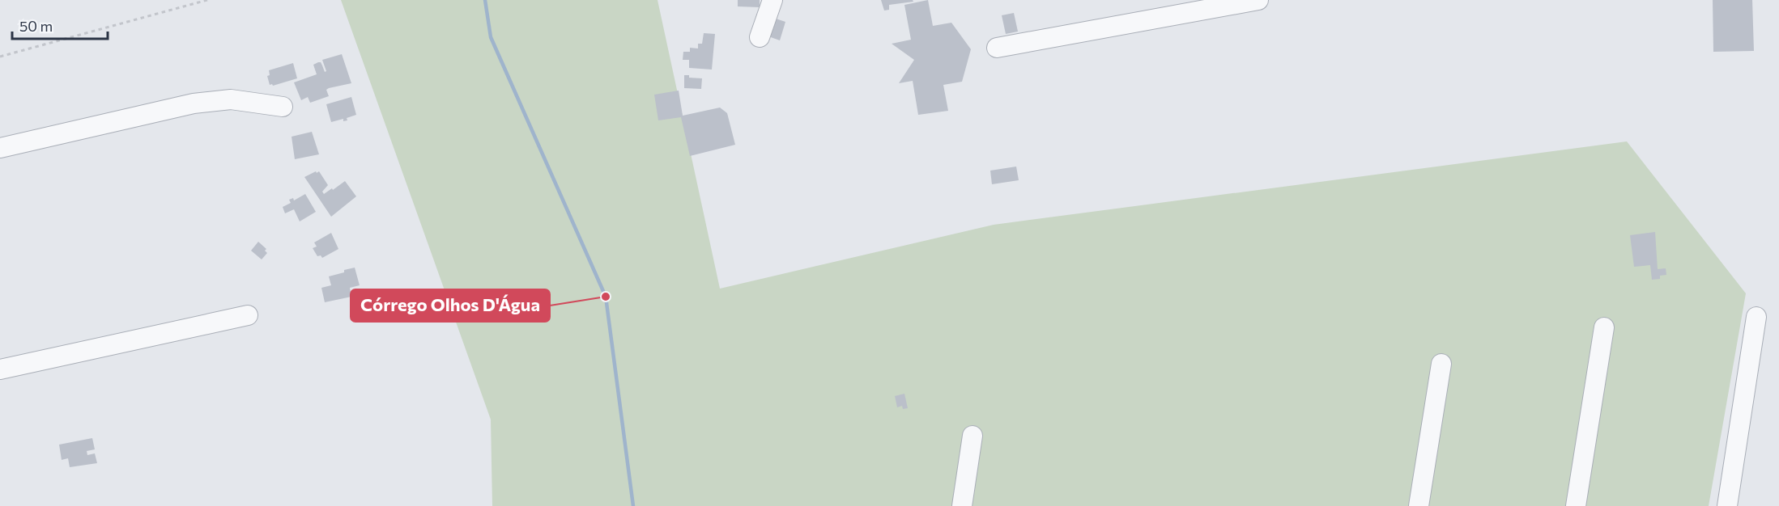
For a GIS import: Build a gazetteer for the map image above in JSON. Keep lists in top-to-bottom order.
{
  "places": ["Córrego Olhos D'Água"],
  "scale_bar": "50 m"
}
